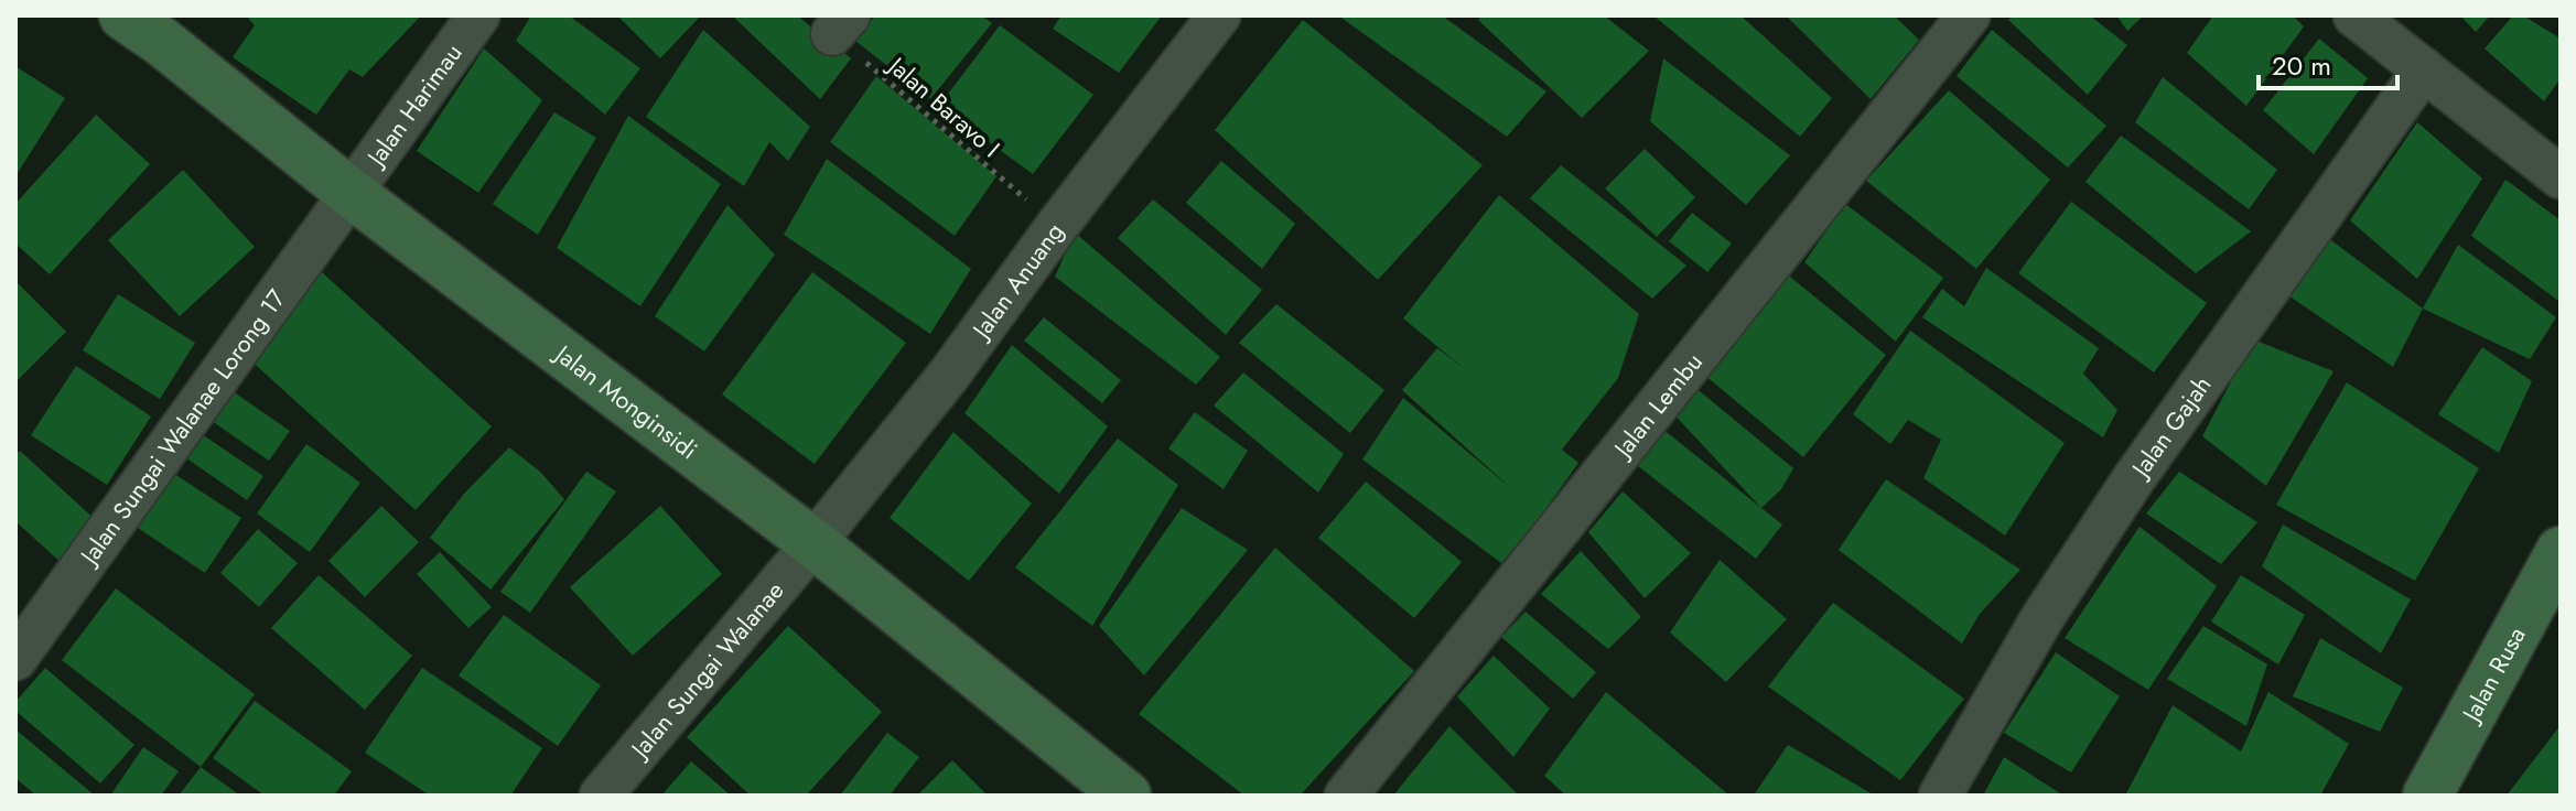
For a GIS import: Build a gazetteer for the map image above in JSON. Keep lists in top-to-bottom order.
{
  "streets": {
    "street": [
      "Jalan Harimau",
      "Jalan Anuang",
      "Jalan Monginsidi",
      "Jalan Lembu",
      "Jalan Gajah",
      "Jalan Sungai Walanae Lorong 17",
      "Jalan Sungai Walanae",
      "Jalan Rusa"
    ],
    "path": ["Jalan Baravo I"]
  },
  "crossings": [
    ["Jalan Harimau", "Jalan Monginsidi"],
    ["Jalan Harimau", "Jalan Sungai Walanae Lorong 17"],
    ["Jalan Baravo I", "Jalan Anuang"],
    ["Jalan Anuang", "Jalan Monginsidi"],
    ["Jalan Anuang", "Jalan Sungai Walanae"],
    ["Jalan Monginsidi", "Jalan Sungai Walanae Lorong 17"],
    ["Jalan Monginsidi", "Jalan Sungai Walanae"]
  ],
  "scale_bar": "20 m"
}
